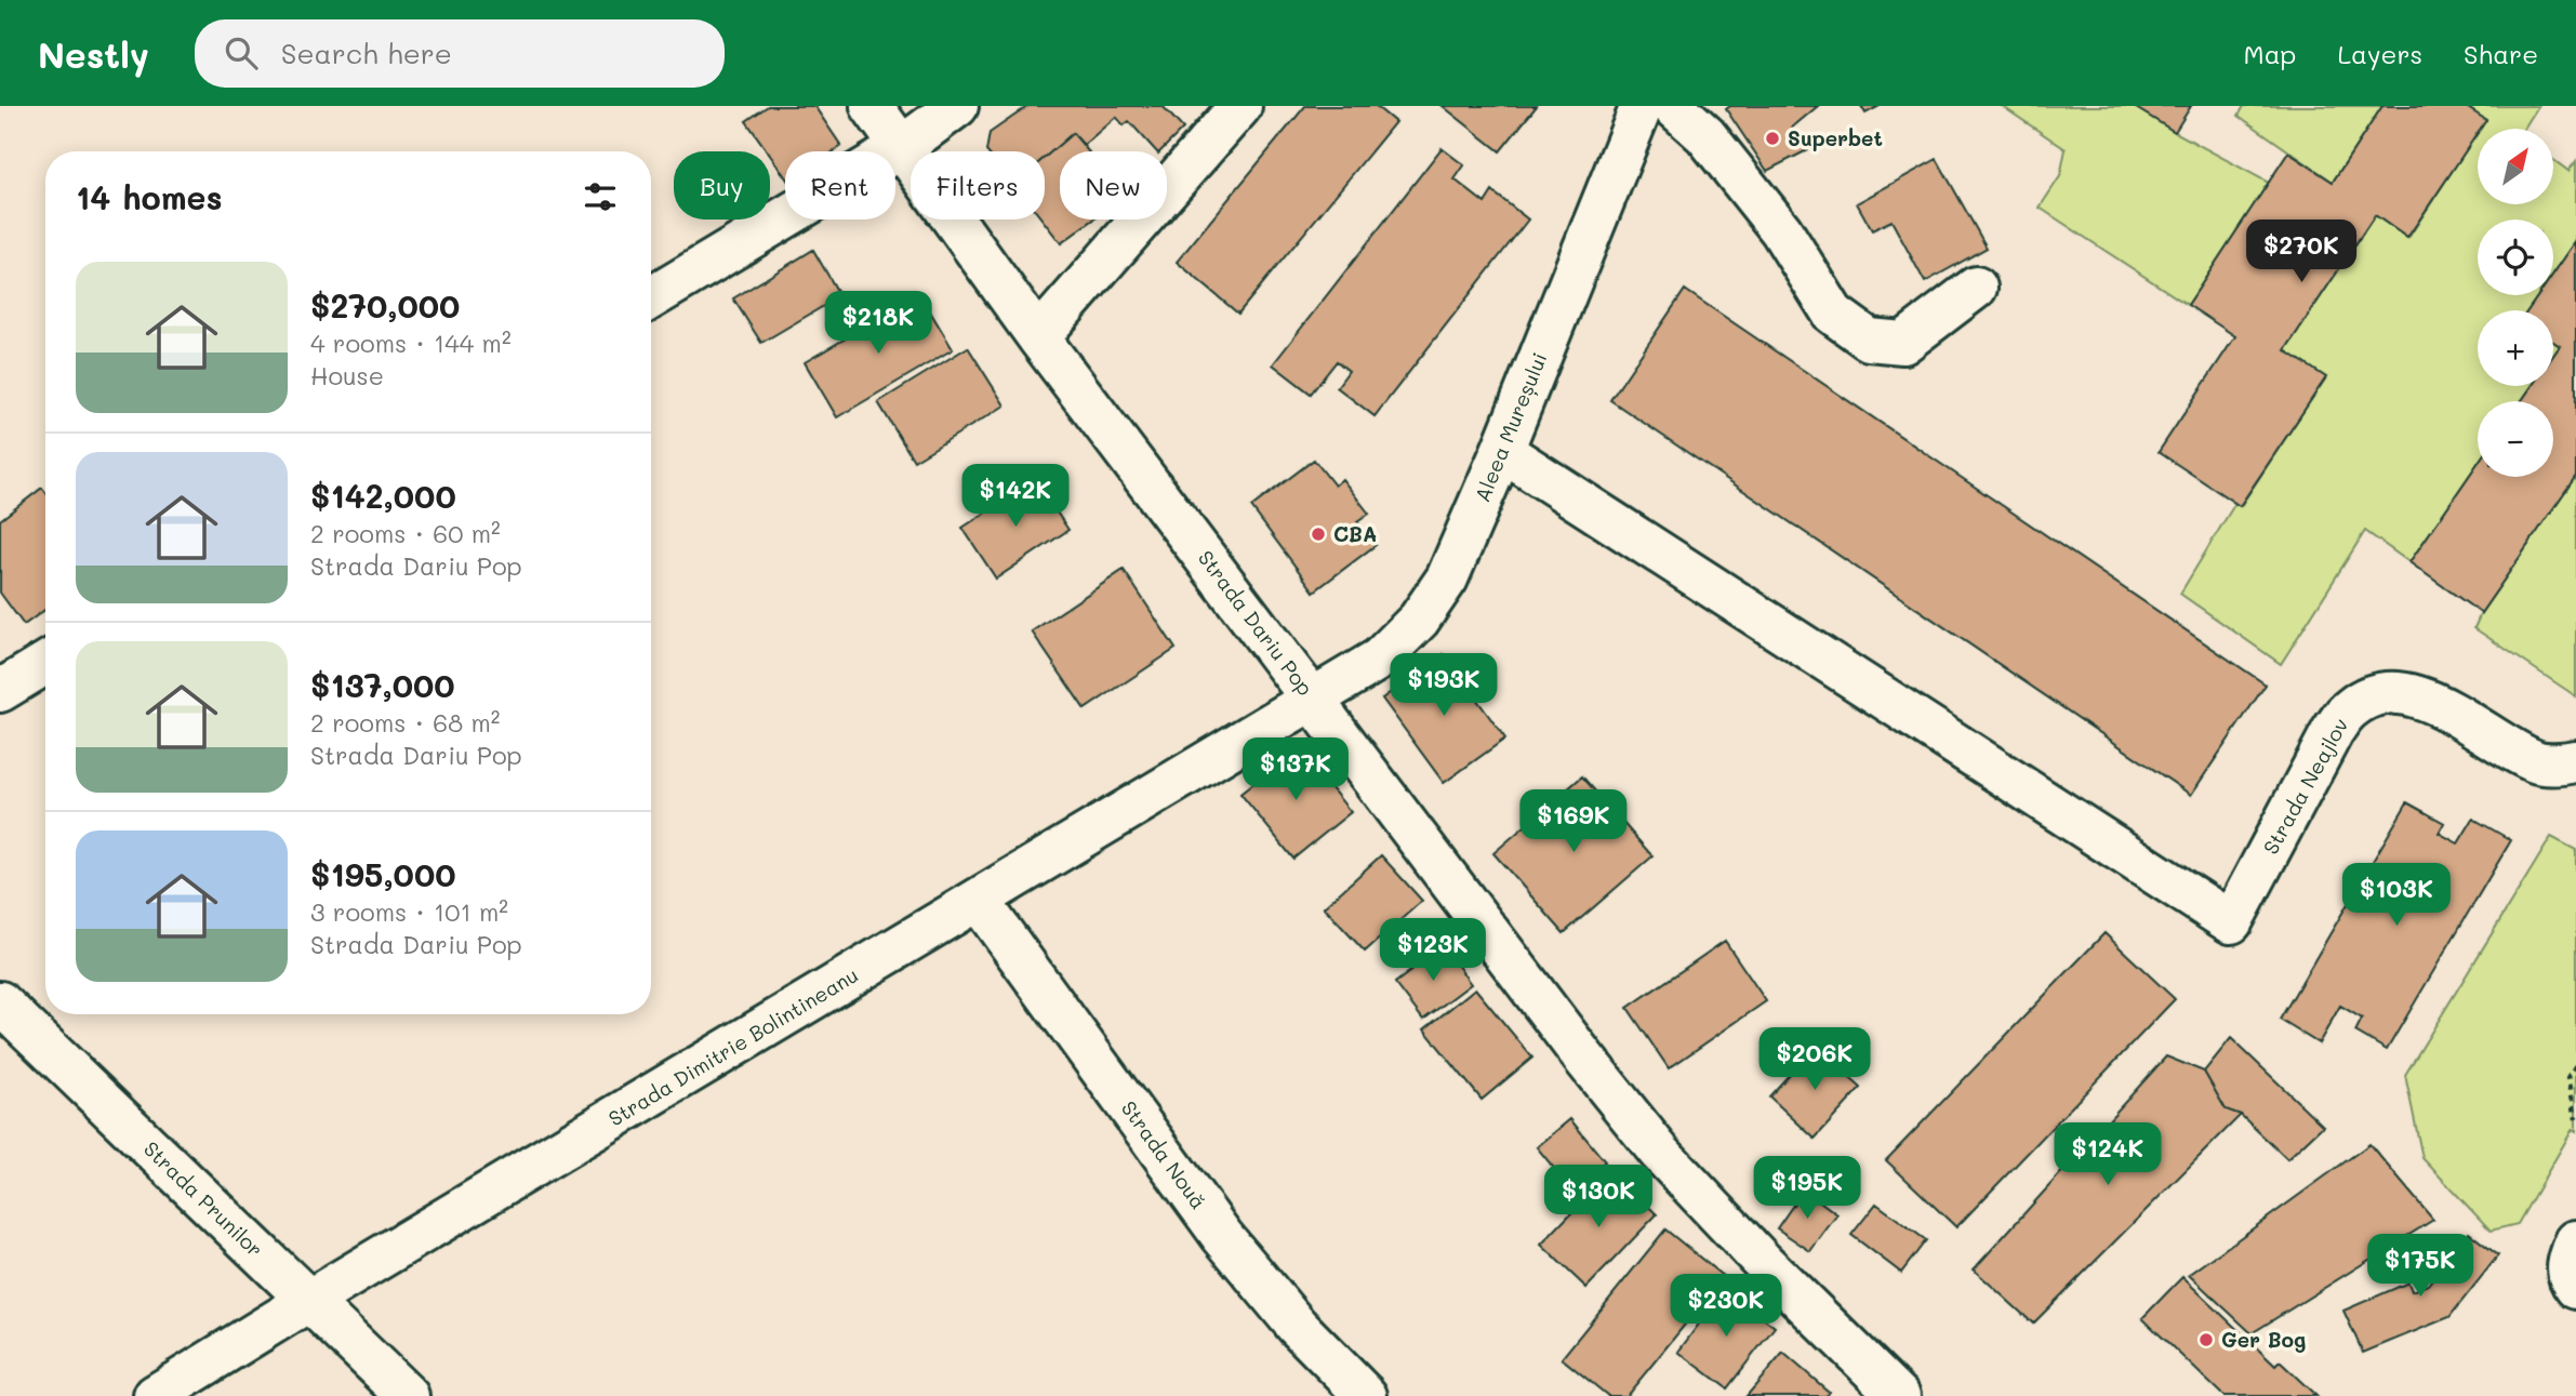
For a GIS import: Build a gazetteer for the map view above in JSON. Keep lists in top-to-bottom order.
{
  "streets": {
    "street": [
      "Aleea Mureșului",
      "Strada Dariu Pop",
      "Strada Neajlov",
      "Strada Dimitrie Bolintineanu",
      "Strada Nouă",
      "Strada Prunilor"
    ]
  },
  "crossings": [
    ["Aleea Mureșului", "Strada Dariu Pop"],
    ["Aleea Mureșului", "Strada Neajlov"],
    ["Aleea Mureșului", "Strada Dimitrie Bolintineanu"],
    ["Strada Dariu Pop", "Strada Dimitrie Bolintineanu"],
    ["Strada Dimitrie Bolintineanu", "Strada Nouă"],
    ["Strada Dimitrie Bolintineanu", "Strada Prunilor"]
  ],
  "places": ["Superbet", "CBA", "Ger Bog"],
  "north": "top right",
  "page": {
    "header": "Nestly",
    "search": "Search here",
    "nav": ["Map", "Layers", "Share"],
    "map_buttons": ["+", "−"],
    "chip": [
      "Buy",
      "Rent",
      "Filters",
      "New"
    ],
    "heading": "14 homes",
    "price": [
      "$270K",
      "$218K",
      "$142K",
      "$193K",
      "$137K",
      "$169K",
      "$103K",
      "$123K",
      "$206K",
      "$124K",
      "$195K",
      "$130K",
      "$175K",
      "$230K"
    ],
    "list": [
      {
        "name": "$270,000",
        "note": "4 rooms · 144 m² · House"
      },
      {
        "name": "$142,000",
        "note": "2 rooms · 60 m² · Strada Dariu Pop"
      },
      {
        "name": "$137,000",
        "note": "2 rooms · 68 m² · Strada Dariu Pop"
      },
      {
        "name": "$195,000",
        "note": "3 rooms · 101 m² · Strada Dariu Pop"
      }
    ]
  }
}
